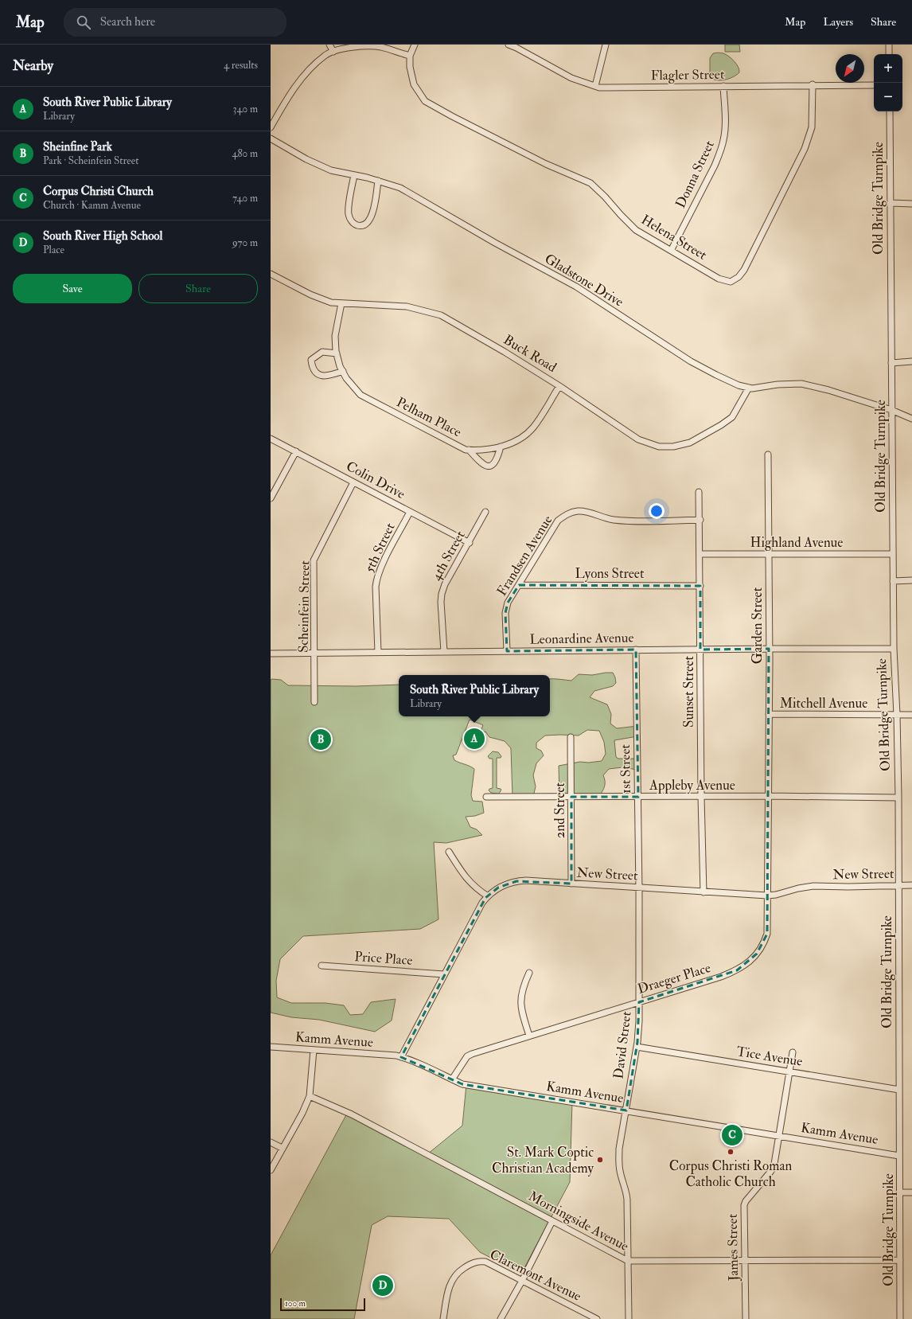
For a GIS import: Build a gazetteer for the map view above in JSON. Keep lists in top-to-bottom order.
{
  "streets": {
    "street": [
      "Flagler Street",
      "Donna Street",
      "Old Bridge Turnpike",
      "Helena Street",
      "Gladstone Drive",
      "Buck Road",
      "Pelham Place",
      "Colin Drive",
      "Highland Avenue",
      "5th Street",
      "4th Street",
      "Frandsen Avenue",
      "Lyons Street",
      "Scheinfein Street",
      "Garden Street",
      "Leonardine Avenue",
      "Sunset Street",
      "Mitchell Avenue",
      "1st Street",
      "Appleby Avenue",
      "2nd Street",
      "New Street",
      "Price Place",
      "Draeger Place",
      "Kamm Avenue",
      "David Street",
      "Tice Avenue",
      "Morningside Avenue",
      "James Street",
      "Claremont Avenue"
    ]
  },
  "crossings": [
    ["Flagler Street", "Donna Street"],
    ["Flagler Street", "Helena Street"],
    ["Donna Street", "Helena Street"],
    ["Old Bridge Turnpike", "Gladstone Drive"],
    ["Old Bridge Turnpike", "Highland Avenue"],
    ["Old Bridge Turnpike", "Leonardine Avenue"],
    ["Old Bridge Turnpike", "Mitchell Avenue"],
    ["Old Bridge Turnpike", "Appleby Avenue"],
    ["Old Bridge Turnpike", "New Street"],
    ["Old Bridge Turnpike", "Kamm Avenue"],
    ["Old Bridge Turnpike", "Tice Avenue"],
    ["Old Bridge Turnpike", "Morningside Avenue"],
    ["Gladstone Drive", "Buck Road"],
    ["Buck Road", "Pelham Place"],
    ["Colin Drive", "5th Street"],
    ["Colin Drive", "4th Street"],
    ["Colin Drive", "Scheinfein Street"],
    ["Highland Avenue", "Garden Street"],
    ["Highland Avenue", "Sunset Street"],
    ["5th Street", "Leonardine Avenue"],
    ["4th Street", "Leonardine Avenue"],
    ["Frandsen Avenue", "Lyons Street"],
    ["Frandsen Avenue", "Leonardine Avenue"],
    ["Frandsen Avenue", "Sunset Street"],
    ["Lyons Street", "Sunset Street"],
    ["Scheinfein Street", "Leonardine Avenue"],
    ["Garden Street", "Leonardine Avenue"],
    ["Garden Street", "Mitchell Avenue"],
    ["Garden Street", "Appleby Avenue"],
    ["Garden Street", "Draeger Place"],
    ["Leonardine Avenue", "Sunset Street"],
    ["Leonardine Avenue", "1st Street"],
    ["Sunset Street", "Appleby Avenue"],
    ["Sunset Street", "New Street"],
    ["1st Street", "Appleby Avenue"],
    ["1st Street", "New Street"],
    ["1st Street", "David Street"],
    ["Appleby Avenue", "2nd Street"],
    ["Appleby Avenue", "Draeger Place"],
    ["2nd Street", "New Street"],
    ["New Street", "Price Place"],
    ["New Street", "Draeger Place"],
    ["New Street", "Kamm Avenue"],
    ["New Street", "David Street"],
    ["Draeger Place", "Kamm Avenue"],
    ["Draeger Place", "David Street"],
    ["Kamm Avenue", "David Street"],
    ["Kamm Avenue", "James Street"],
    ["David Street", "Tice Avenue"],
    ["David Street", "Morningside Avenue"],
    ["Tice Avenue", "James Street"],
    ["Morningside Avenue", "James Street"]
  ],
  "places": ["Corpus Christi Roman Catholic Church", "St. Mark Coptic Christian Academy"],
  "scale_bar": "100 m",
  "north": "bottom left",
  "page": {
    "header": "Map",
    "search": "Search here",
    "nav": ["Map", "Layers", "Share"],
    "heading": ["Nearby", "4 results"],
    "map_buttons": ["+", "−"],
    "list": [
      {
        "mark": "A",
        "name": "South River Public Library",
        "note": "Library",
        "value": "340 m"
      },
      {
        "mark": "B",
        "name": "Sheinfine Park",
        "note": "Park · Scheinfein Street",
        "value": "480 m"
      },
      {
        "mark": "C",
        "name": "Corpus Christi Church",
        "note": "Church · Kamm Avenue",
        "value": "740 m"
      },
      {
        "mark": "D",
        "name": "South River High School",
        "note": "Place",
        "value": "970 m"
      }
    ],
    "buttons": ["Save", "Share"],
    "popup": ["South River Public Library", "Library"],
    "pins": [
      "A",
      "B",
      "C",
      "D"
    ],
    "scale": "100 m"
  }
}
